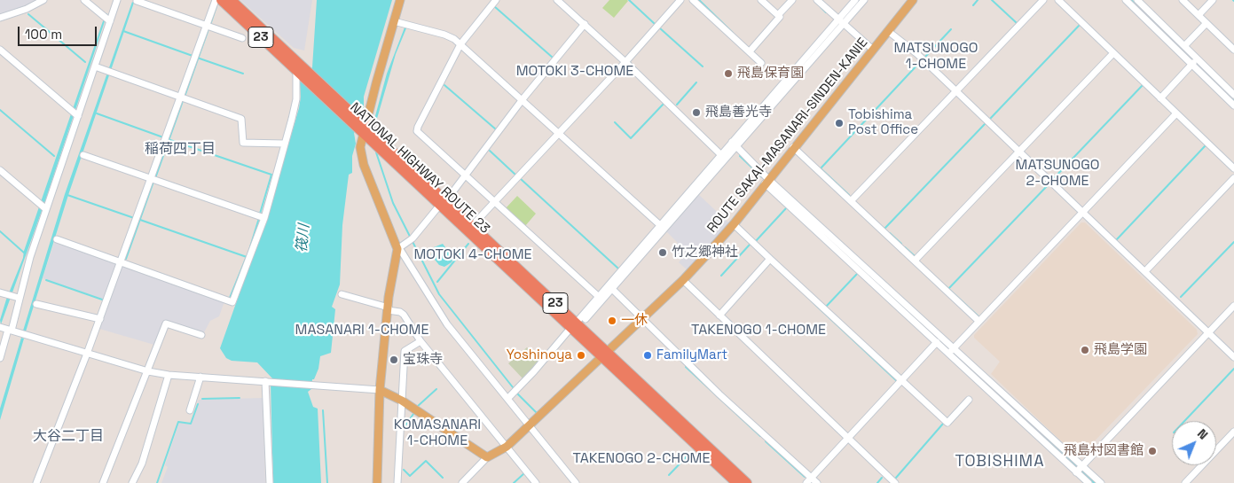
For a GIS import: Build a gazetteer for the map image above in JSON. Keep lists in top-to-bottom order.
{
  "streets": {
    "highway": ["23", "NATIONAL HIGHWAY ROUTE 23"],
    "main road": ["ROUTE SAKAI-MASANARI-SINDEN-KANIE"]
  },
  "crossings": [
    ["ROUTE SAKAI-MASANARI-SINDEN-KANIE", "NATIONAL HIGHWAY ROUTE 23"]
  ],
  "districts": [
    "MATSUNOGO 1-CHOME",
    "MOTOKI 3-CHOME",
    "稲荷四丁目",
    "MATSUNOGO 2-CHOME",
    "MOTOKI 4-CHOME",
    "MASANARI 1-CHOME",
    "TAKENOGO 1-CHOME",
    "KOMASANARI 1-CHOME",
    "大谷二丁目",
    "TAKENOGO 2-CHOME",
    "TOBISHIMA"
  ],
  "water": ["筏川"],
  "places": [
    "飛島保育園",
    "飛島善光寺",
    "Tobishima Post Office",
    "竹之郷神社",
    "一休",
    "飛島学園",
    "Yoshinoya",
    "FamilyMart",
    "宝珠寺",
    "飛島村図書館"
  ],
  "scale_bar": "100 m",
  "north": "top right"
}
